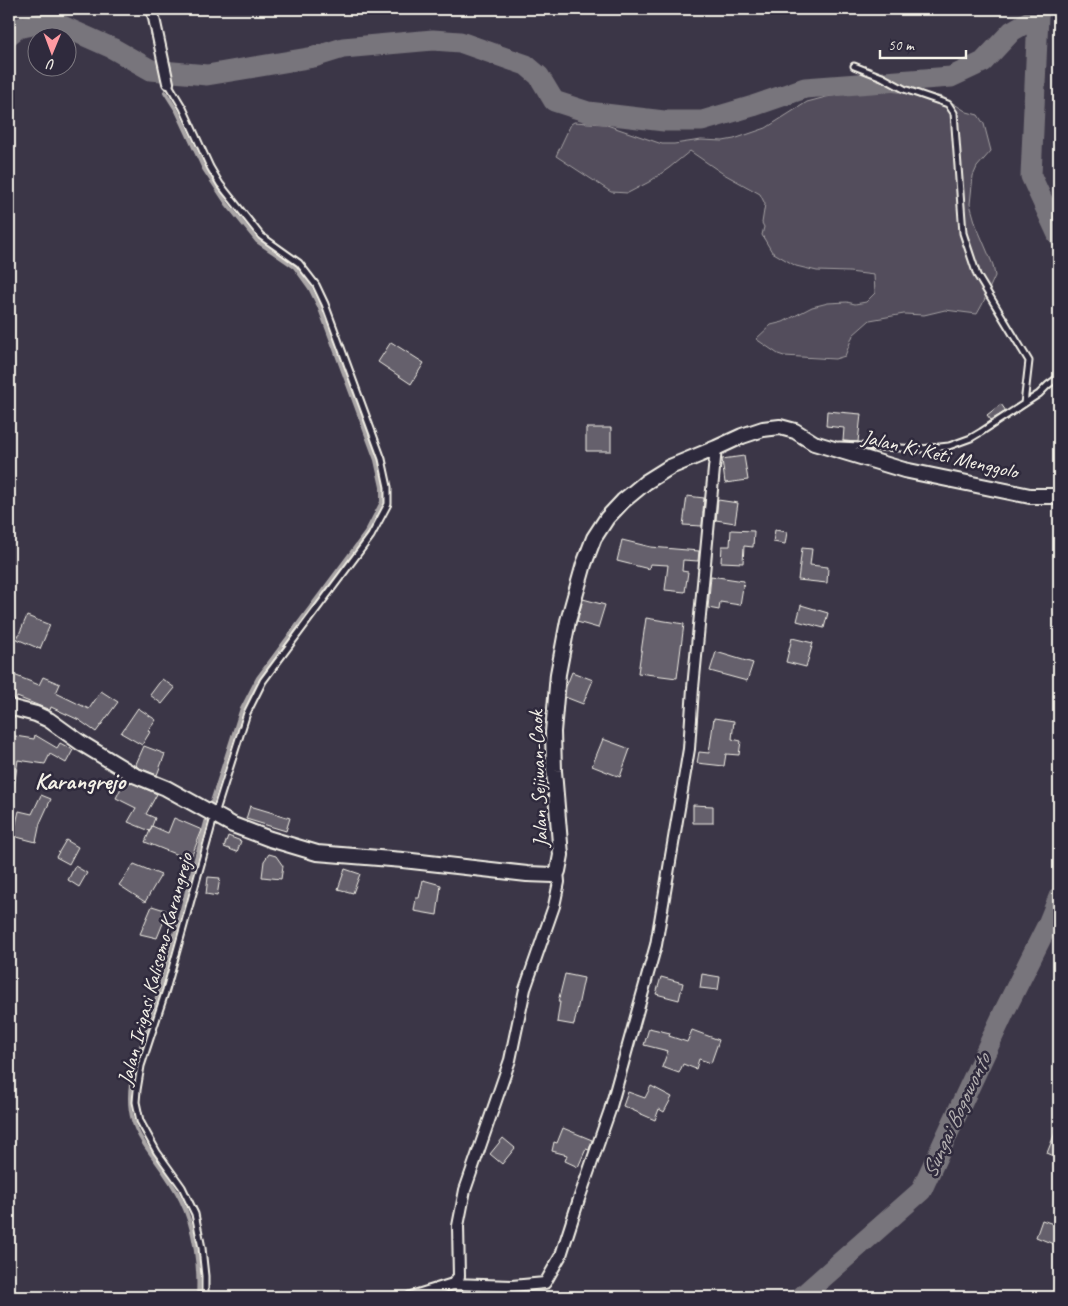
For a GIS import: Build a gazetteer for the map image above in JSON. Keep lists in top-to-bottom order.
{
  "streets": {
    "street": ["Jalan Ki Keti Menggolo", "Jalan Sejiwan-Caok"],
    "lane": ["Jalan Irigasi Kalisemo-Karangrejo"]
  },
  "crossings": [
    ["Jalan Ki Keti Menggolo", "Jalan Sejiwan-Caok"],
    ["Jalan Sejiwan-Caok", "Jalan Irigasi Kalisemo-Karangrejo"]
  ],
  "districts": ["Karangrejo"],
  "water": ["Sungai Bogowonto"],
  "scale_bar": "50 m",
  "north": "bottom"
}
